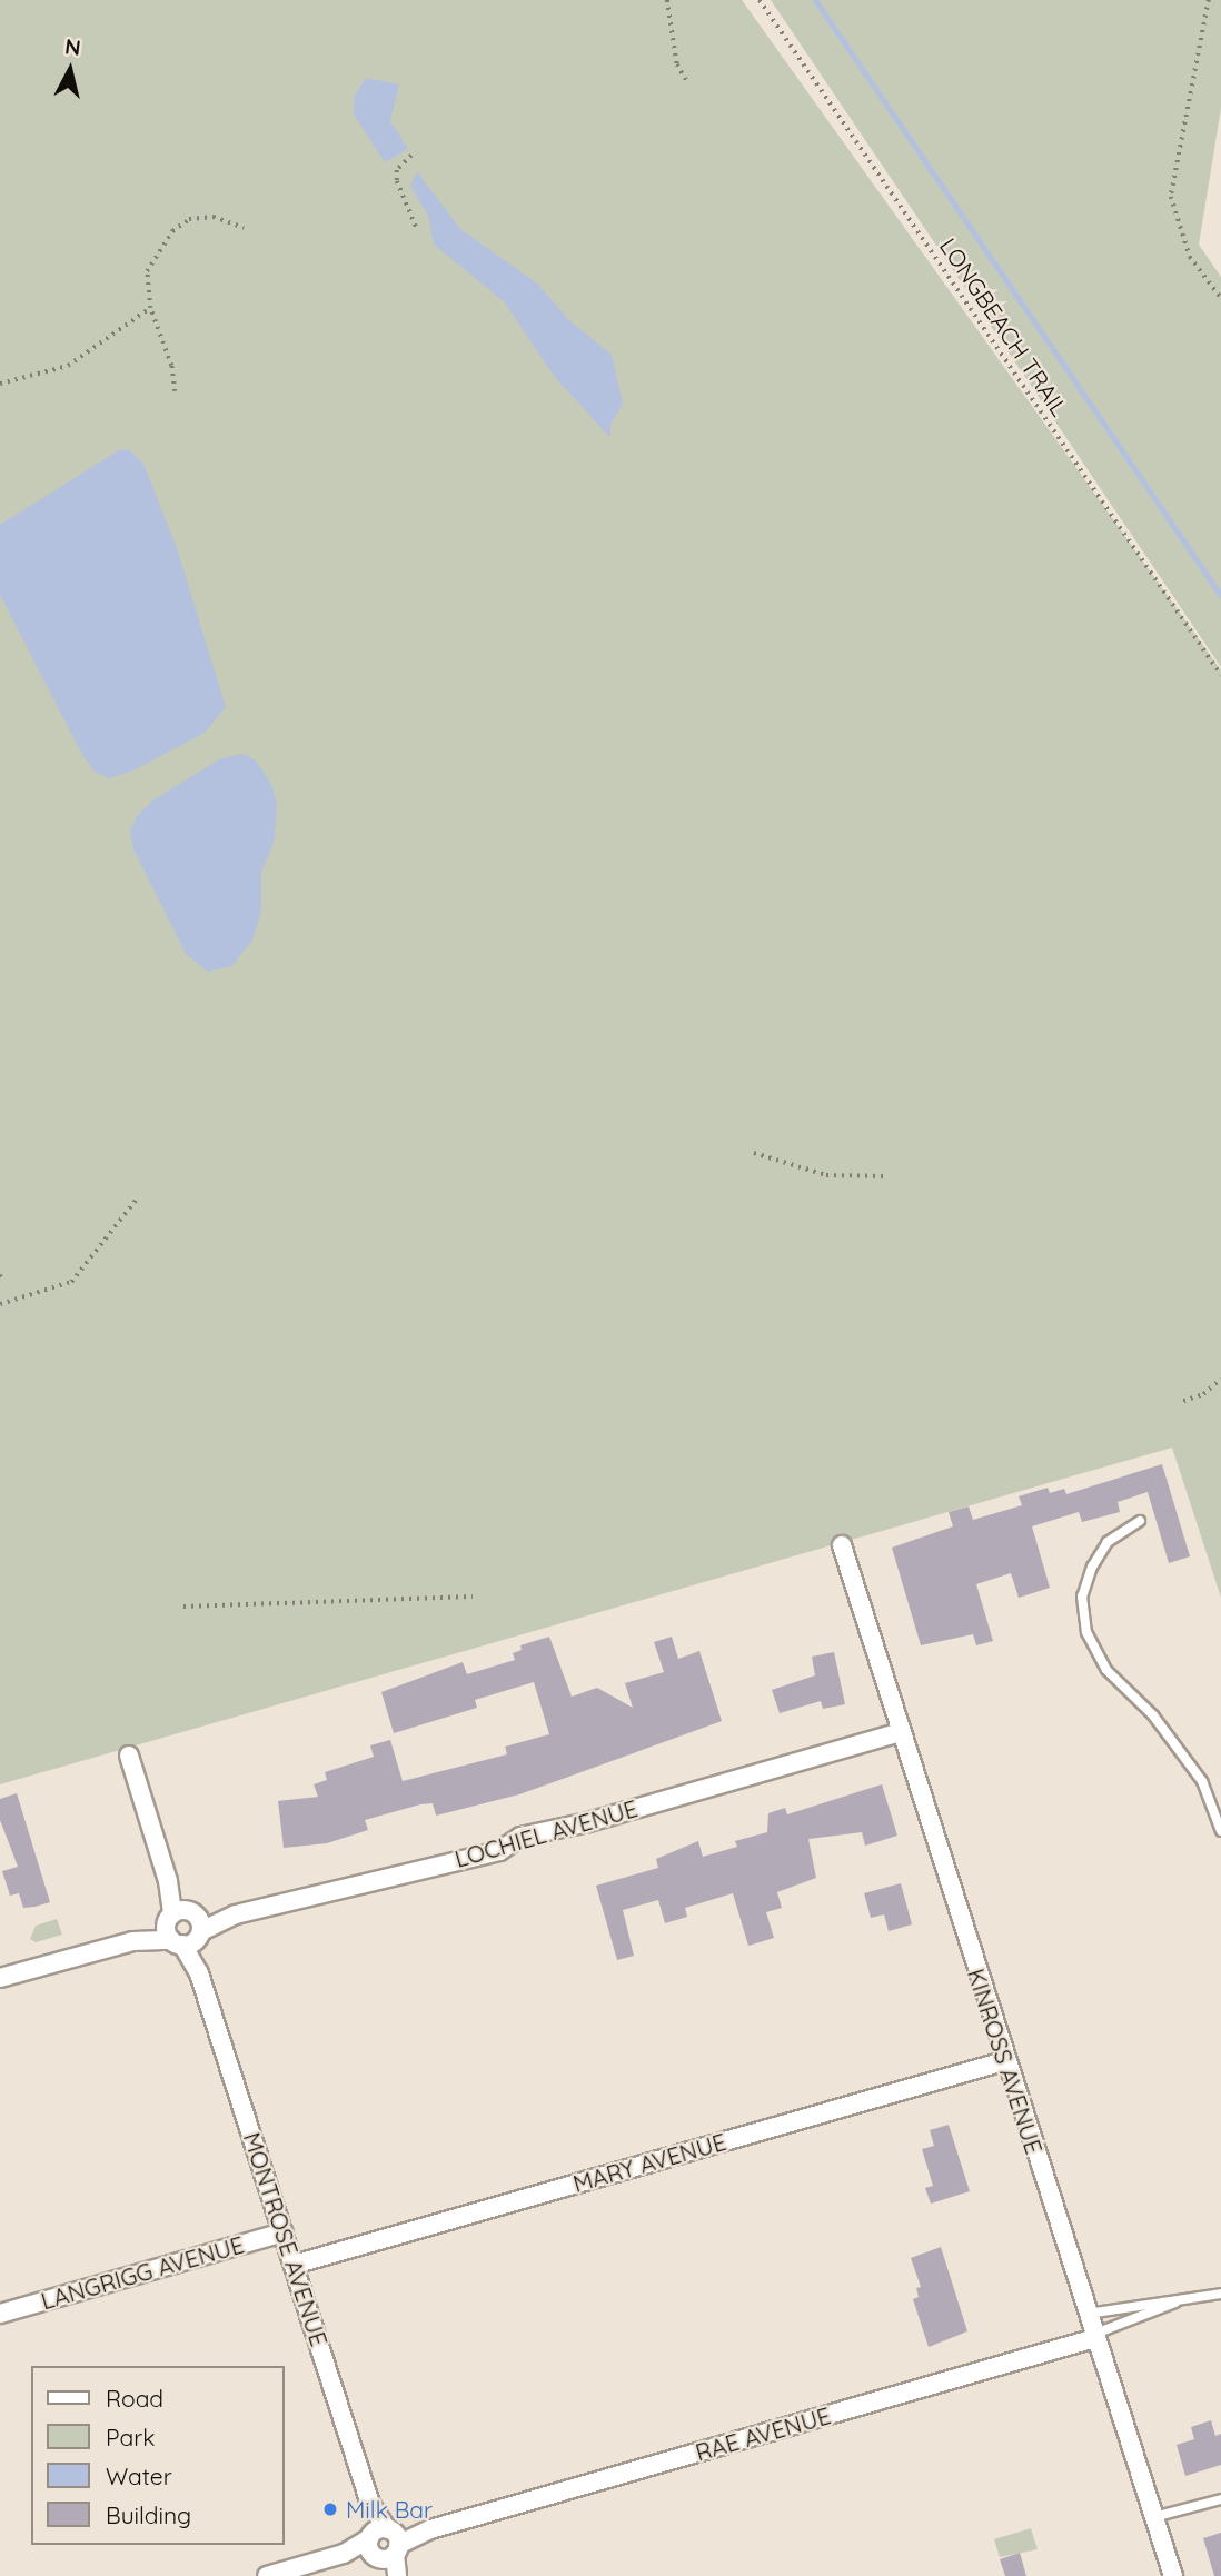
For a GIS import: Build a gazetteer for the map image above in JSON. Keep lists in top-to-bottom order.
{
  "streets": {
    "street": [
      "LOCHIEL AVENUE",
      "KINROSS AVENUE",
      "MARY AVENUE",
      "MONTROSE AVENUE",
      "LANGRIGG AVENUE",
      "RAE AVENUE"
    ],
    "path": ["LONGBEACH TRAIL"]
  },
  "crossings": [
    ["LOCHIEL AVENUE", "KINROSS AVENUE"],
    ["LOCHIEL AVENUE", "MONTROSE AVENUE"],
    ["KINROSS AVENUE", "MARY AVENUE"],
    ["KINROSS AVENUE", "RAE AVENUE"],
    ["MARY AVENUE", "MONTROSE AVENUE"],
    ["MONTROSE AVENUE", "LANGRIGG AVENUE"],
    ["MONTROSE AVENUE", "RAE AVENUE"]
  ],
  "places": ["Milk Bar"],
  "legend": [
    "Road",
    "Park",
    "Water",
    "Building"
  ],
  "north": "top"
}
